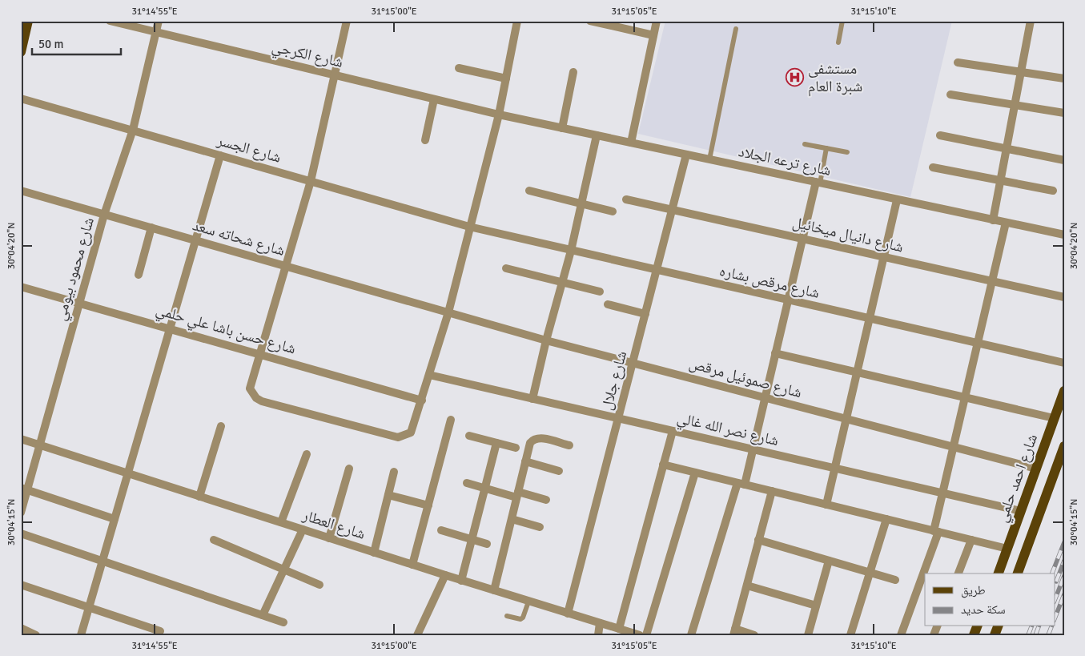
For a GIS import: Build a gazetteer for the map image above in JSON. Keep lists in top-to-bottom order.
{
  "streets": {
    "main road": ["شارع احمد حلمي"],
    "street": [
      "شارع الكرجي",
      "شارع الجسر",
      "شارع ترعه الجلاد",
      "شارع دانيال ميخائيل",
      "شارع شحاته سعد",
      "شارع محمود بيومي",
      "شارع مرقص بشاره",
      "شارع حسن باشا علي حلمي",
      "شارع صموئيل مرقص",
      "شارع جلال",
      "شارع نصر الله غالي",
      "شارع العطار"
    ]
  },
  "crossings": [
    ["شارع الكرجي", "شارع ترعه الجلاد"],
    ["شارع الكرجي", "شارع محمود بيومي"],
    ["شارع الجسر", "شارع محمود بيومي"],
    ["شارع الجسر", "شارع مرقص بشاره"],
    ["شارع ترعه الجلاد", "شارع جلال"],
    ["شارع دانيال ميخائيل", "شارع جلال"],
    ["شارع شحاته سعد", "شارع محمود بيومي"],
    ["شارع شحاته سعد", "شارع صموئيل مرقص"],
    ["شارع محمود بيومي", "شارع حسن باشا علي حلمي"],
    ["شارع محمود بيومي", "شارع العطار"],
    ["شارع مرقص بشاره", "شارع جلال"],
    ["شارع صموئيل مرقص", "شارع جلال"],
    ["شارع صموئيل مرقص", "شارع احمد حلمي"],
    ["شارع جلال", "شارع نصر الله غالي"],
    ["شارع جلال", "شارع العطار"],
    ["شارع نصر الله غالي", "شارع احمد حلمي"]
  ],
  "places": {
    "hospital": ["مستشفى شبرة العام"]
  },
  "legend": ["طريق", "سكة حديد"],
  "scale_bar": "50 m",
  "coordinates": [
    "31°14'55\"E",
    "31°15'00\"E",
    "31°15'05\"E",
    "31°15'10\"E",
    "30°04'20\"N",
    "30°04'15\"N"
  ]
}
